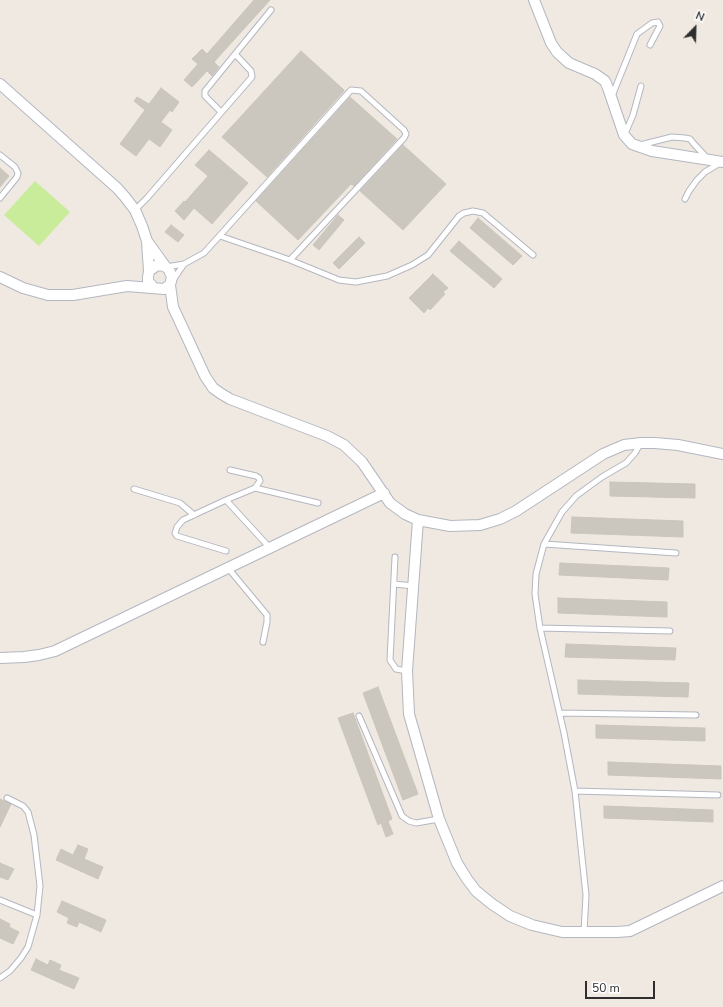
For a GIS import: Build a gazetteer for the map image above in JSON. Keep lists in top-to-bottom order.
{
  "scale_bar": "50 m",
  "north": "top right"
}
